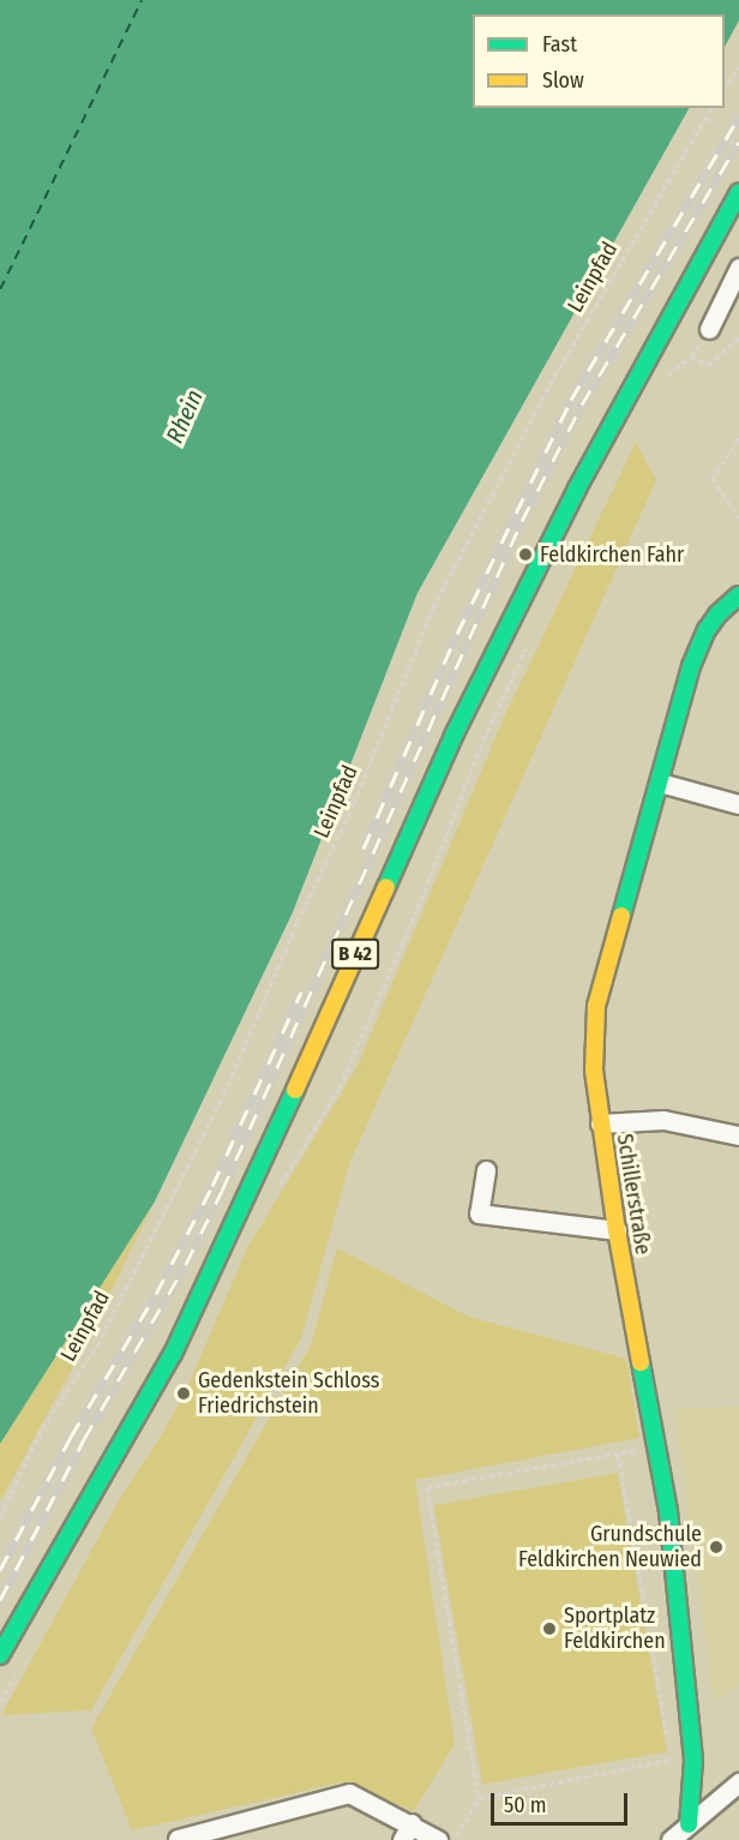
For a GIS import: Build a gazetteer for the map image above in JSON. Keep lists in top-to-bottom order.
{
  "streets": {
    "main road": ["B 42", "Schillerstraße"],
    "path": ["Leinpfad"]
  },
  "water": ["Rhein"],
  "places": [
    "Feldkirchen Fahr",
    "Gedenkstein Schloss Friedrichstein",
    "Grundschule Feldkirchen Neuwied",
    "Sportplatz Feldkirchen"
  ],
  "legend": ["Fast", "Slow"],
  "scale_bar": "50 m"
}
